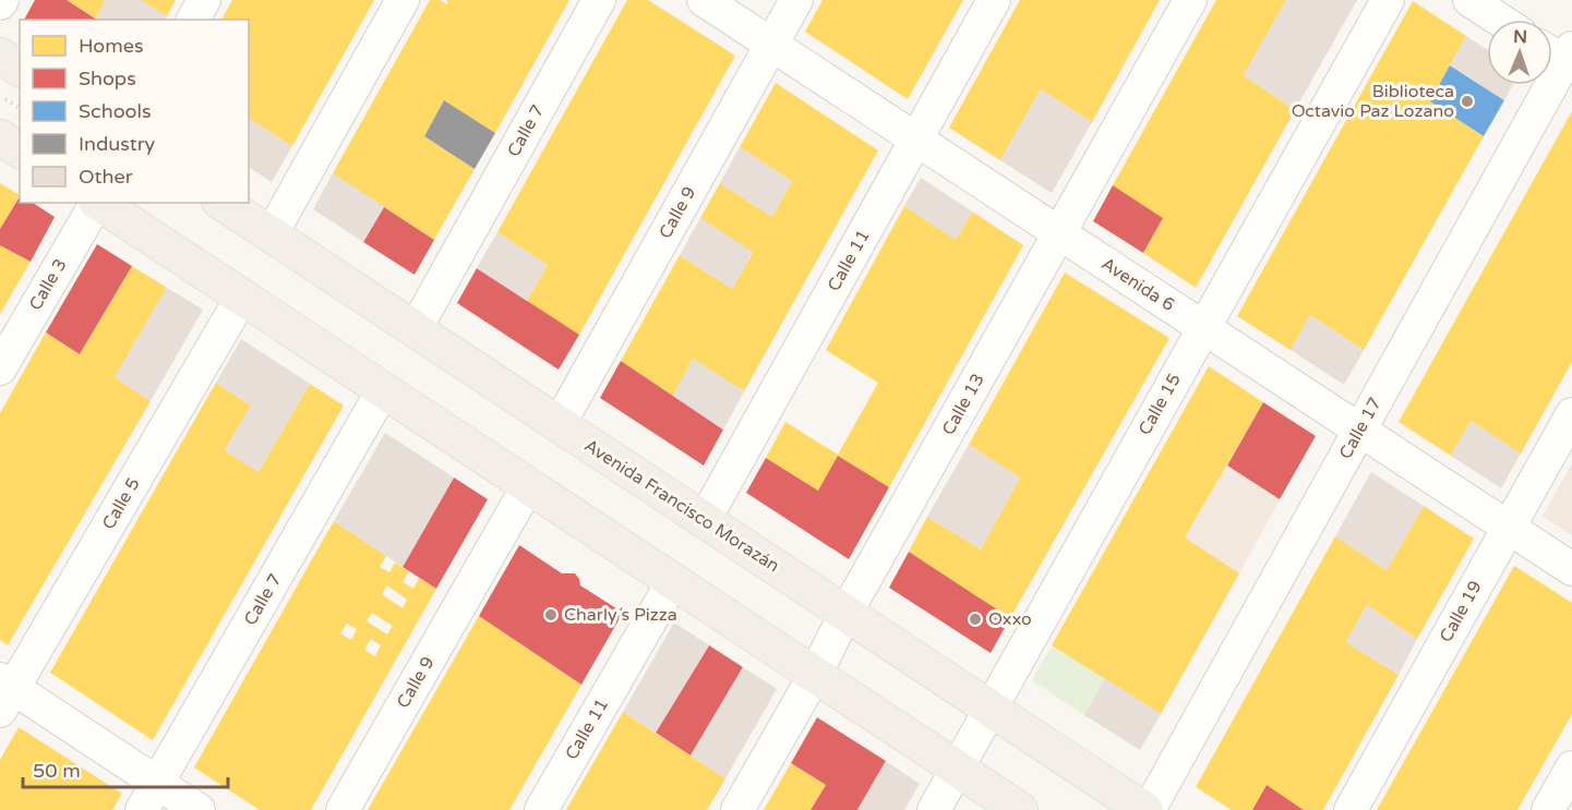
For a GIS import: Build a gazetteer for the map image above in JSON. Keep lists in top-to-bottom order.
{
  "streets": {
    "main road": ["Avenida Francisco Morazán"],
    "street": [
      "Calle 7",
      "Calle 9",
      "Calle 11",
      "Calle 3",
      "Avenida 6",
      "Calle 13",
      "Calle 15",
      "Calle 17",
      "Calle 5",
      "Calle 19"
    ]
  },
  "crossings": [
    ["Calle 7", "Avenida Francisco Morazán"],
    ["Calle 9", "Avenida 6"],
    ["Calle 9", "Avenida Francisco Morazán"],
    ["Calle 11", "Avenida 6"],
    ["Calle 11", "Avenida Francisco Morazán"],
    ["Avenida 6", "Calle 13"],
    ["Avenida 6", "Calle 15"],
    ["Avenida 6", "Calle 17"],
    ["Avenida 6", "Calle 19"],
    ["Calle 13", "Avenida Francisco Morazán"],
    ["Calle 15", "Avenida Francisco Morazán"],
    ["Calle 17", "Avenida Francisco Morazán"]
  ],
  "places": ["Biblioteca Octavio Paz Lozano", "Charly´s Pizza", "Oxxo"],
  "legend": [
    "Homes",
    "Shops",
    "Schools",
    "Industry",
    "Other"
  ],
  "scale_bar": "50 m",
  "north": "top"
}
